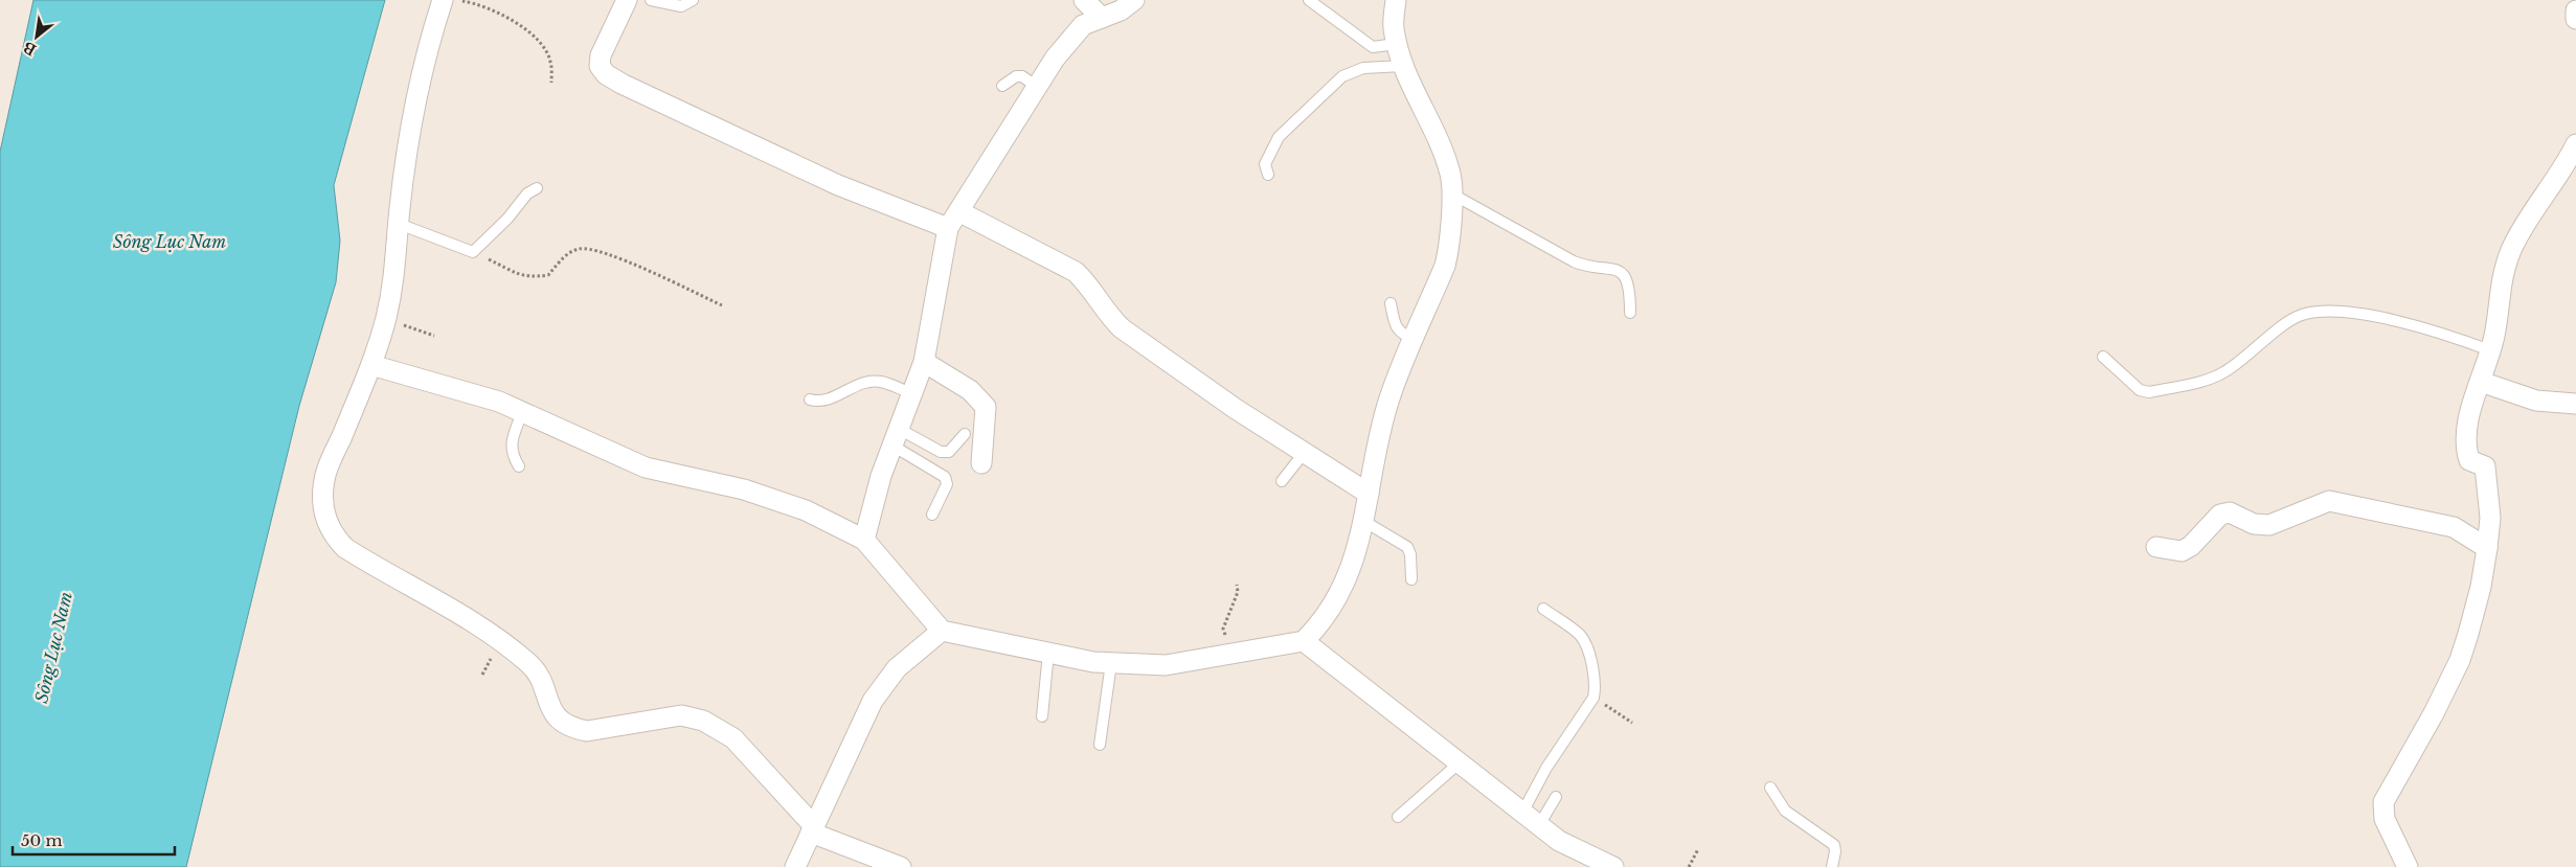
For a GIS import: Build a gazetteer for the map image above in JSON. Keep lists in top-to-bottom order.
{
  "water": ["Sông Lục Nam"],
  "scale_bar": "50 m",
  "north": "bottom left"
}
